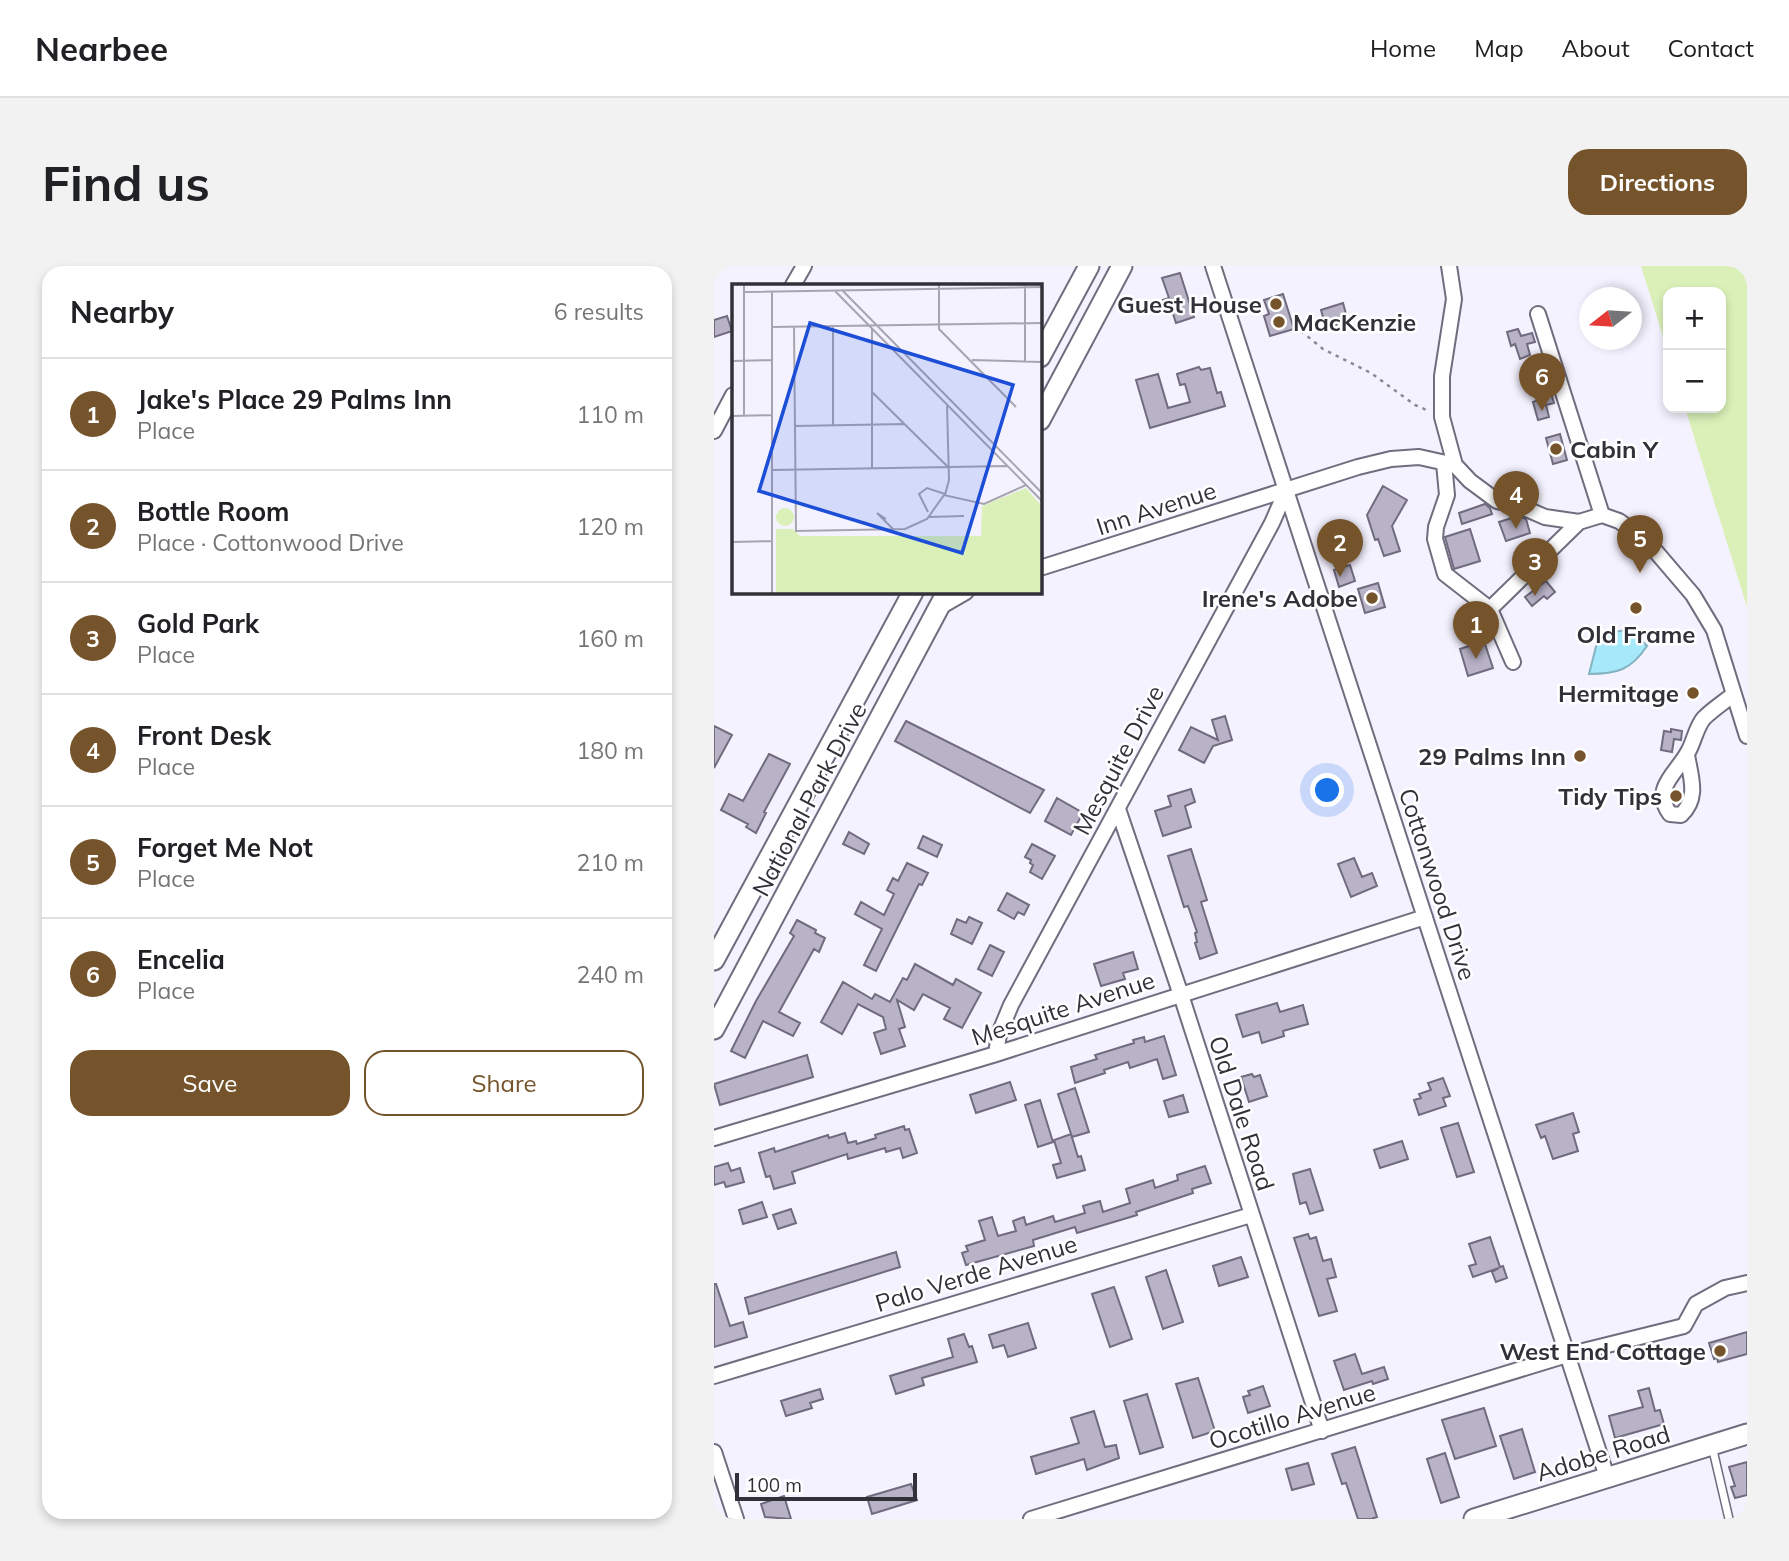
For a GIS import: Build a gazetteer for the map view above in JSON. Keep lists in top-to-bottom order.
{
  "streets": {
    "street": [
      "Inn Avenue",
      "Mesquite Drive",
      "National Park Drive",
      "Cottonwood Drive",
      "Mesquite Avenue",
      "Old Dale Road",
      "Palo Verde Avenue",
      "Ocotillo Avenue",
      "Adobe Road"
    ]
  },
  "crossings": [
    ["Inn Avenue", "Mesquite Drive"],
    ["Inn Avenue", "Cottonwood Drive"],
    ["Mesquite Drive", "Cottonwood Drive"],
    ["Mesquite Drive", "Mesquite Avenue"],
    ["Mesquite Drive", "Old Dale Road"],
    ["Cottonwood Drive", "Mesquite Avenue"],
    ["Cottonwood Drive", "Ocotillo Avenue"],
    ["Cottonwood Drive", "Adobe Road"],
    ["Mesquite Avenue", "Old Dale Road"],
    ["Old Dale Road", "Palo Verde Avenue"],
    ["Old Dale Road", "Ocotillo Avenue"]
  ],
  "places": [
    "Guest House",
    "MacKenzie",
    "Cabin Y",
    "Irene's Adobe",
    "Old Frame",
    "Hermitage",
    "29 Palms Inn",
    "Tidy Tips",
    "West End Cottage"
  ],
  "scale_bar": "100 m",
  "north": "left",
  "page": {
    "header": "Nearbee",
    "nav": [
      "Home",
      "Map",
      "About",
      "Contact"
    ],
    "buttons": [
      "Directions",
      ["Save", "Share"]
    ],
    "title": "Find us",
    "heading": ["Nearby", "6 results"],
    "map_buttons": ["+", "−"],
    "pins": [
      "6",
      "4",
      "5",
      "2",
      "3",
      "1"
    ],
    "list": [
      {
        "mark": "1",
        "name": "Jake's Place 29 Palms Inn",
        "note": "Place",
        "value": "110 m"
      },
      {
        "mark": "2",
        "name": "Bottle Room",
        "note": "Place · Cottonwood Drive",
        "value": "120 m"
      },
      {
        "mark": "3",
        "name": "Gold Park",
        "note": "Place",
        "value": "160 m"
      },
      {
        "mark": "4",
        "name": "Front Desk",
        "note": "Place",
        "value": "180 m"
      },
      {
        "mark": "5",
        "name": "Forget Me Not",
        "note": "Place",
        "value": "210 m"
      },
      {
        "mark": "6",
        "name": "Encelia",
        "note": "Place",
        "value": "240 m"
      }
    ],
    "scale": "100 m"
  }
}
